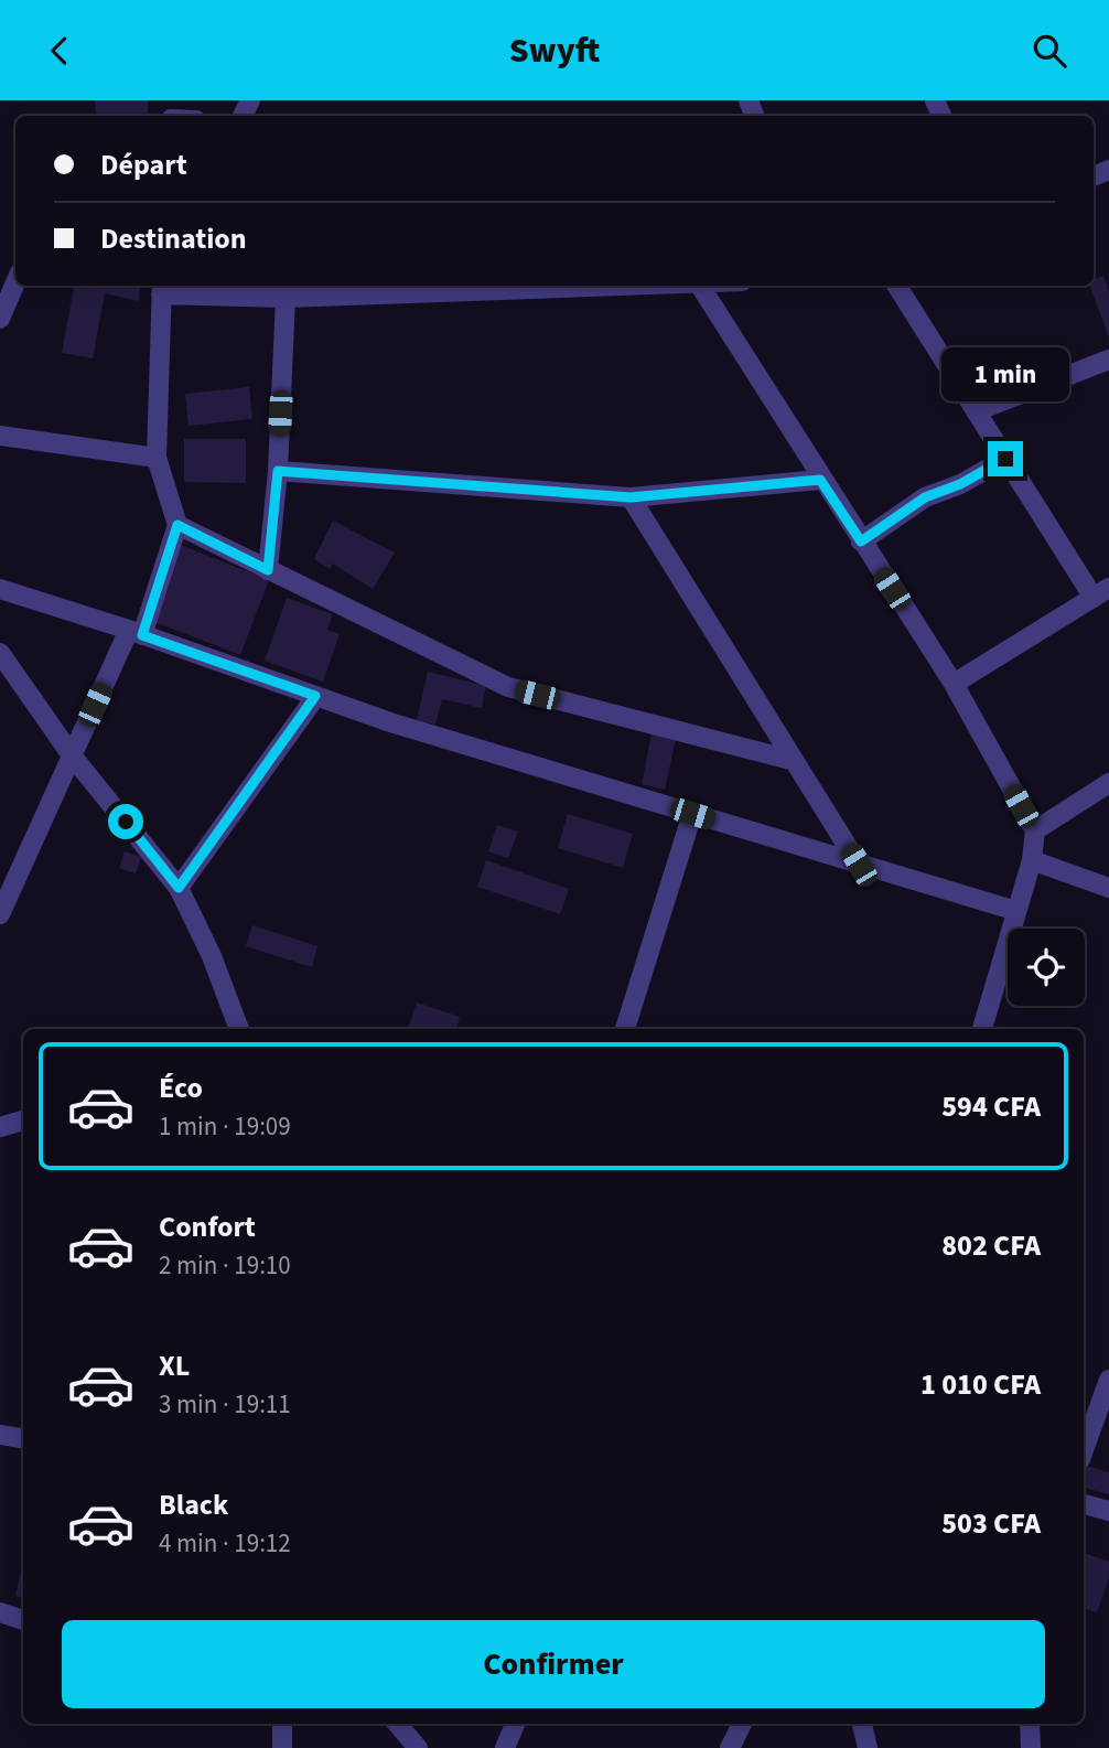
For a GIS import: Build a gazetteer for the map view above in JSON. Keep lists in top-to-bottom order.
{
  "page": {
    "header": "Swyft",
    "banner": ["Départ", "Destination"],
    "bubble": "1 min",
    "list": [
      {
        "name": "Éco",
        "note": "1 min · 19:09",
        "value": "594 CFA"
      },
      {
        "name": "Confort",
        "note": "2 min · 19:10",
        "value": "802 CFA"
      },
      {
        "name": "XL",
        "note": "3 min · 19:11",
        "value": "1 010 CFA"
      },
      {
        "name": "Black",
        "note": "4 min · 19:12",
        "value": "503 CFA"
      }
    ],
    "buttons": "Confirmer"
  }
}
